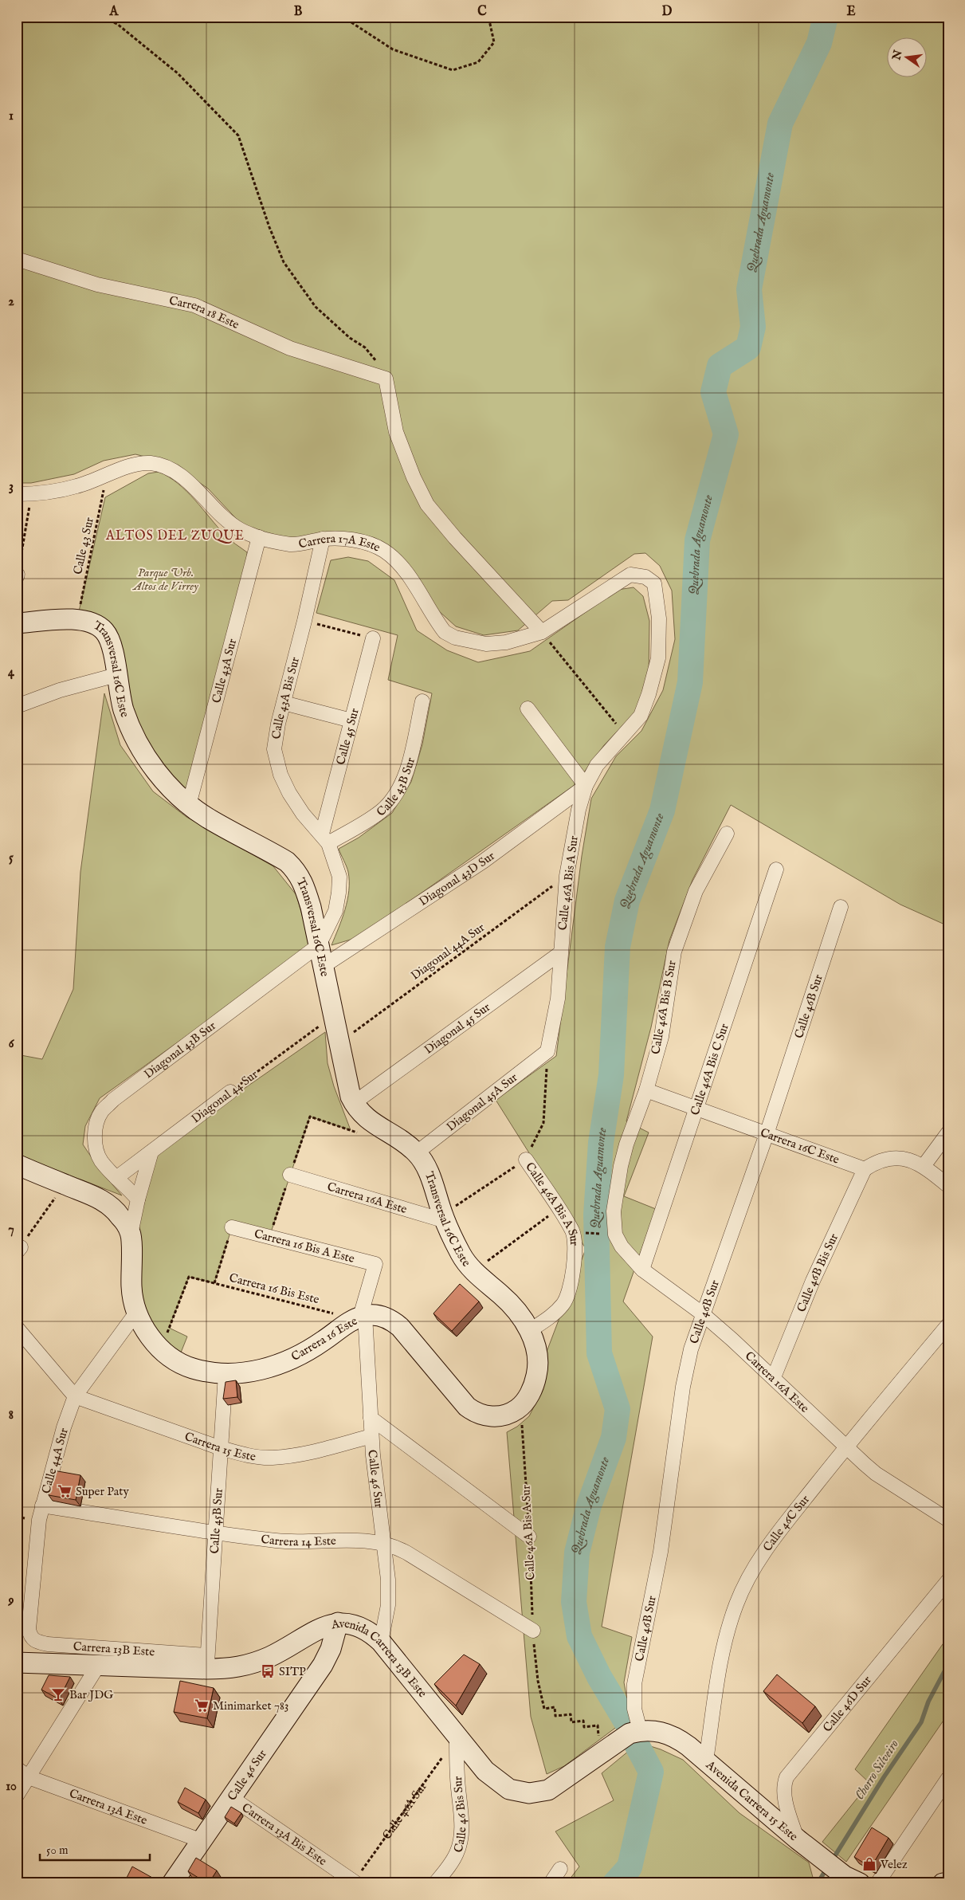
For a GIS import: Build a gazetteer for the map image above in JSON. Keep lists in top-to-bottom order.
{
  "streets": {
    "street": [
      "Carrera 18 Este",
      "Carrera 17A Este",
      "Calle 43A Sur",
      "Transversal 16C Este",
      "Calle 43A Bis Sur",
      "Calle 45 Sur",
      "Calle 43B Sur",
      "Diagonal 43D Sur",
      "Calle 46A Bis A Sur",
      "Calle 46B Sur",
      "Calle 46A Bis B Sur",
      "Diagonal 45 Sur",
      "Diagonal 43B Sur",
      "Calle 46A Bis C Sur",
      "Diagonal 44 Sur",
      "Diagonal 45A Sur",
      "Carrera 16C Este",
      "Carrera 16A Este",
      "Carrera 16 Bis A Este",
      "Calle 46B Bis Sur",
      "Carrera 16 Este",
      "Carrera 15 Este",
      "Calle 44A Sur",
      "Calle 46 Sur",
      "Calle 45B Sur",
      "Calle 46C Sur",
      "Carrera 14 Este",
      "Carrera 13B Este",
      "Avenida Carrera 13B Este",
      "Calle 46D Sur",
      "Avenida Carrera 15 Este",
      "Carrera 13A Este",
      "Calle 46 Bis Sur",
      "Carrera 13A Bis Este"
    ],
    "path": [
      "Calle 43 Sur",
      "Diagonal 44A Sur",
      "Carrera 16 Bis Este",
      "Calle 46A Sur"
    ]
  },
  "crossings": [
    ["Calle 43 Sur", "Carrera 17A Este"],
    ["Calle 43 Sur", "Transversal 16C Este"],
    ["Carrera 17A Este", "Calle 43A Sur"],
    ["Carrera 17A Este", "Calle 43A Bis Sur"],
    ["Carrera 17A Este", "Calle 46A Bis A Sur"],
    ["Calle 43A Sur", "Transversal 16C Este"],
    ["Transversal 16C Este", "Diagonal 43D Sur"],
    ["Transversal 16C Este", "Calle 46A Bis A Sur"],
    ["Transversal 16C Este", "Diagonal 44A Sur"],
    ["Transversal 16C Este", "Diagonal 45 Sur"],
    ["Transversal 16C Este", "Diagonal 43B Sur"],
    ["Transversal 16C Este", "Diagonal 44 Sur"],
    ["Transversal 16C Este", "Diagonal 45A Sur"],
    ["Transversal 16C Este", "Carrera 16A Este"],
    ["Calle 43A Bis Sur", "Calle 45 Sur"],
    ["Calle 43A Bis Sur", "Calle 43B Sur"],
    ["Calle 45 Sur", "Calle 43B Sur"],
    ["Diagonal 43D Sur", "Calle 46A Bis A Sur"],
    ["Calle 46A Bis A Sur", "Diagonal 44A Sur"],
    ["Calle 46A Bis A Sur", "Calle 46A Bis B Sur"],
    ["Calle 46A Bis A Sur", "Diagonal 45 Sur"],
    ["Calle 46A Bis A Sur", "Diagonal 45A Sur"],
    ["Calle 46A Bis A Sur", "Carrera 16A Este"],
    ["Calle 46A Bis A Sur", "Carrera 16 Este"],
    ["Calle 46A Bis A Sur", "Carrera 14 Este"],
    ["Calle 46A Bis A Sur", "Avenida Carrera 13B Este"],
    ["Calle 46B Sur", "Carrera 16C Este"],
    ["Calle 46B Sur", "Carrera 16A Este"],
    ["Calle 46B Sur", "Avenida Carrera 13B Este"],
    ["Calle 46B Sur", "Avenida Carrera 15 Este"],
    ["Calle 46A Bis B Sur", "Carrera 16C Este"],
    ["Calle 46A Bis B Sur", "Carrera 16A Este"],
    ["Diagonal 43B Sur", "Diagonal 44 Sur"],
    ["Calle 46A Bis C Sur", "Carrera 16C Este"],
    ["Calle 46A Bis C Sur", "Carrera 16A Este"],
    ["Carrera 16C Este", "Calle 46B Bis Sur"],
    ["Carrera 16A Este", "Calle 46B Bis Sur"],
    ["Carrera 16A Este", "Calle 46C Sur"],
    ["Carrera 16 Bis A Este", "Carrera 16 Bis Este"],
    ["Carrera 16 Bis A Este", "Carrera 16 Este"],
    ["Carrera 16 Bis A Este", "Calle 46 Sur"],
    ["Carrera 16 Bis Este", "Carrera 16 Este"],
    ["Carrera 16 Bis Este", "Calle 46 Sur"],
    ["Carrera 16 Este", "Calle 44A Sur"],
    ["Carrera 16 Este", "Calle 46 Sur"],
    ["Carrera 16 Este", "Calle 45B Sur"],
    ["Carrera 15 Este", "Calle 44A Sur"],
    ["Carrera 15 Este", "Calle 46 Sur"],
    ["Carrera 15 Este", "Calle 45B Sur"],
    ["Calle 44A Sur", "Carrera 14 Este"],
    ["Calle 44A Sur", "Carrera 13B Este"],
    ["Calle 46 Sur", "Carrera 14 Este"],
    ["Calle 46 Sur", "Avenida Carrera 13B Este"],
    ["Calle 46 Sur", "Carrera 13A Este"],
    ["Calle 46 Sur", "Carrera 13A Bis Este"],
    ["Calle 45B Sur", "Carrera 14 Este"],
    ["Calle 45B Sur", "Carrera 13B Este"],
    ["Calle 45B Sur", "Avenida Carrera 13B Este"],
    ["Calle 46C Sur", "Avenida Carrera 15 Este"],
    ["Carrera 13B Este", "Avenida Carrera 13B Este"],
    ["Avenida Carrera 13B Este", "Avenida Carrera 15 Este"],
    ["Avenida Carrera 13B Este", "Calle 46A Sur"],
    ["Avenida Carrera 13B Este", "Calle 46 Bis Sur"],
    ["Calle 46D Sur", "Avenida Carrera 15 Este"],
    ["Calle 46A Sur", "Calle 46 Bis Sur"],
    ["Calle 46A Sur", "Carrera 13A Bis Este"]
  ],
  "districts": ["ALTOS DEL ZUQUE"],
  "water": ["Quebrada Aguamonte", "Chorro Silveiro"],
  "parks": ["Parque Urb. Altos de Virrey"],
  "places": {
    "supermarket": ["Super Paty", "Minimarket 783"],
    "bus stop": ["SITP"],
    "bar": ["Bar JDG"],
    "shop": ["Velez"]
  },
  "scale_bar": "50 m",
  "north": "left",
  "grid": {
    "columns": [
      "A",
      "B",
      "C",
      "D",
      "E"
    ],
    "rows": [
      "1",
      "2",
      "3",
      "4",
      "5",
      "6",
      "7",
      "8",
      "9",
      "10"
    ]
  }
}
